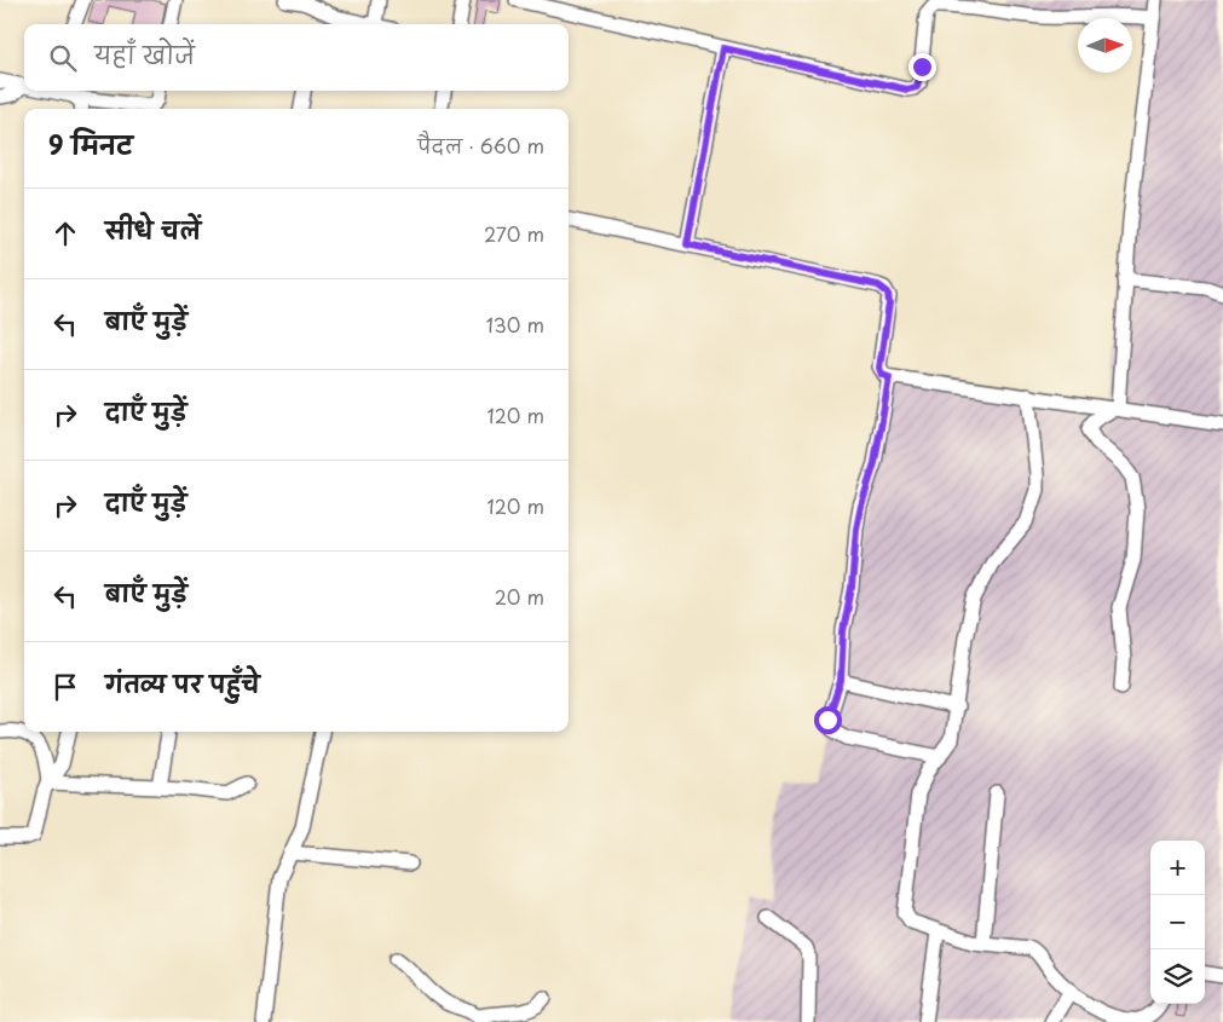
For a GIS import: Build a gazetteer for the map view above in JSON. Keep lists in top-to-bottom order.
{
  "north": "right",
  "page": {
    "search": "यहाँ खोजें",
    "heading": ["9 मिनट", "पैदल · 660 m"],
    "list": [
      ["सीधे चलें", "270 m"],
      ["बाएँ मुड़ें", "130 m"],
      ["दाएँ मुड़ें", "120 m"],
      ["दाएँ मुड़ें", "120 m"],
      ["बाएँ मुड़ें", "20 m"],
      "गंतव्य पर पहुँचे"
    ],
    "map_buttons": ["+", "−"]
  }
}
